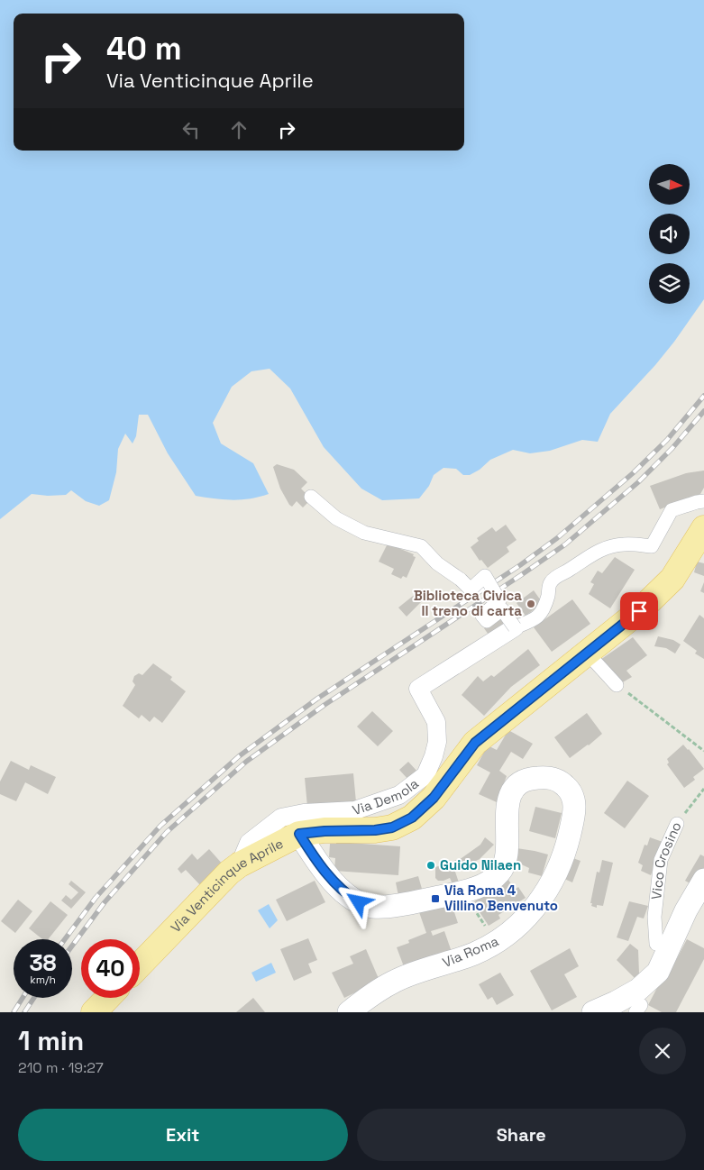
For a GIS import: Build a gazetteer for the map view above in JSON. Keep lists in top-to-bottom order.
{
  "streets": {
    "main road": ["Via Venticinque Aprile"],
    "street": ["Via Demola", "Vico Crosino", "Via Roma"]
  },
  "crossings": [
    ["Via Demola", "Via Venticinque Aprile"],
    ["Via Venticinque Aprile", "Via Roma"]
  ],
  "places": {
    "other": ["Biblioteca Civica Il treno di carta", "Guido Nilaen"],
    "transit": ["Via Roma 4 Villino Benvenuto"]
  },
  "north": "right",
  "page": {
    "turn": ["40 m", "Via Venticinque Aprile"],
    "speed": "38 km/h",
    "limit": "40",
    "heading": ["1 min", "210 m · 19:27"],
    "buttons": ["Exit", "Share"]
  }
}
